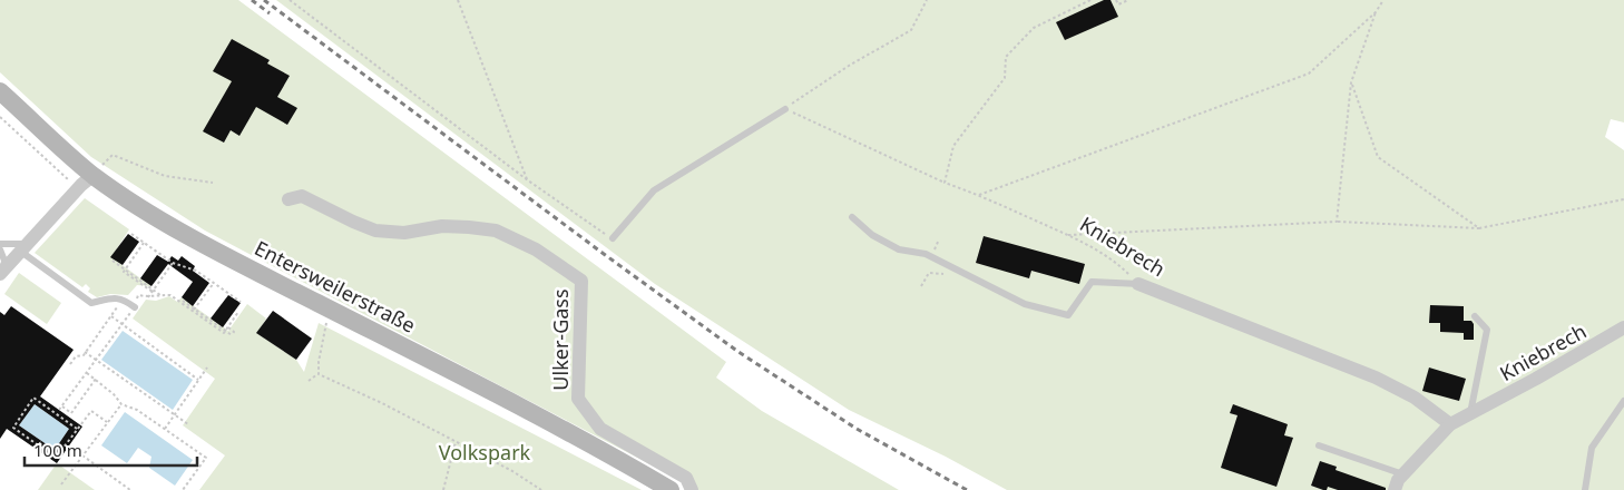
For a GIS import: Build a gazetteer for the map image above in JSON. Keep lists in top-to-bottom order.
{
  "streets": {
    "main road": ["Entersweilerstraße"],
    "street": ["Kniebrech", "Ulker-Gass"]
  },
  "parks": ["Volkspark"],
  "scale_bar": "100 m"
}
